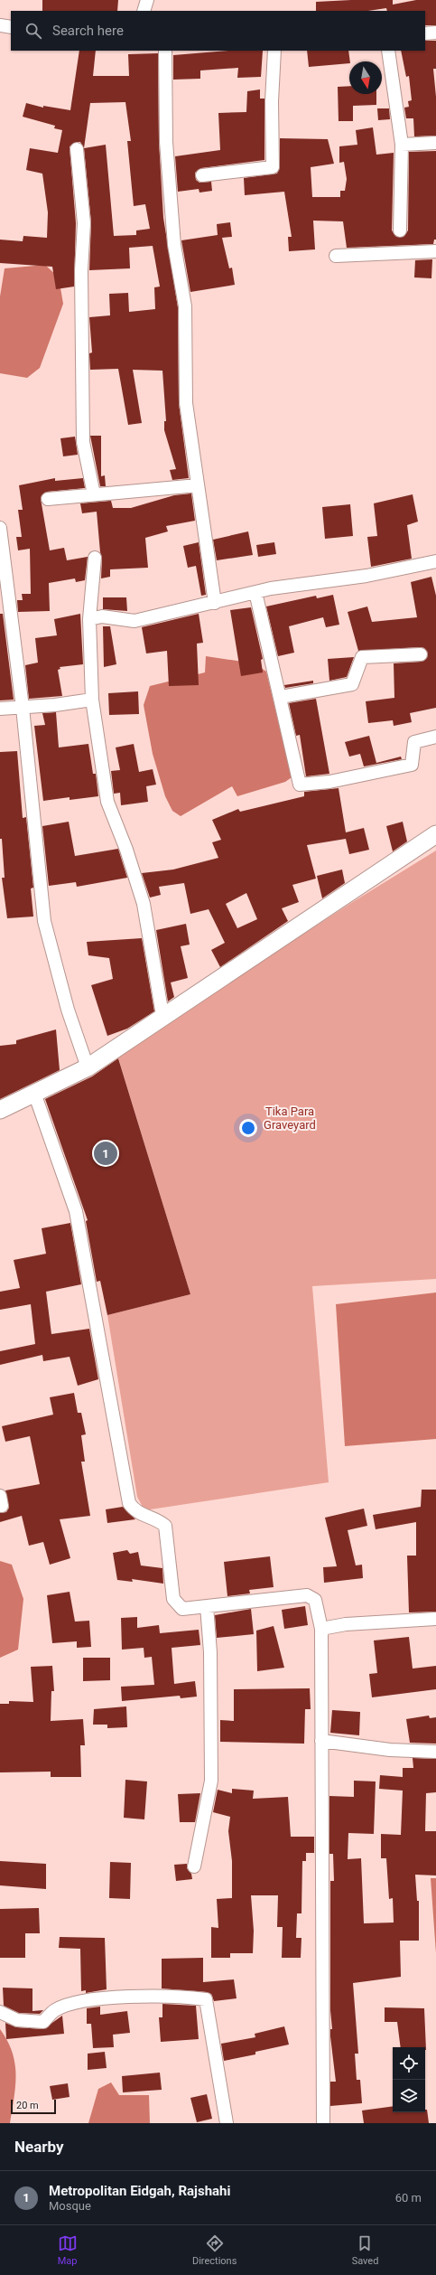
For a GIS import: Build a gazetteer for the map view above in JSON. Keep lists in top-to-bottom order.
{
  "parks": ["Tika Para Graveyard"],
  "scale_bar": "20 m",
  "north": "bottom",
  "page": {
    "search": "Search here",
    "pins": "1",
    "scale": "20 m",
    "heading": "Nearby",
    "list": [
      {
        "mark": "1",
        "name": "Metropolitan Eidgah, Rajshahi",
        "note": "Mosque",
        "value": "60 m"
      }
    ],
    "nav": ["Map", "Directions", "Saved"]
  }
}
